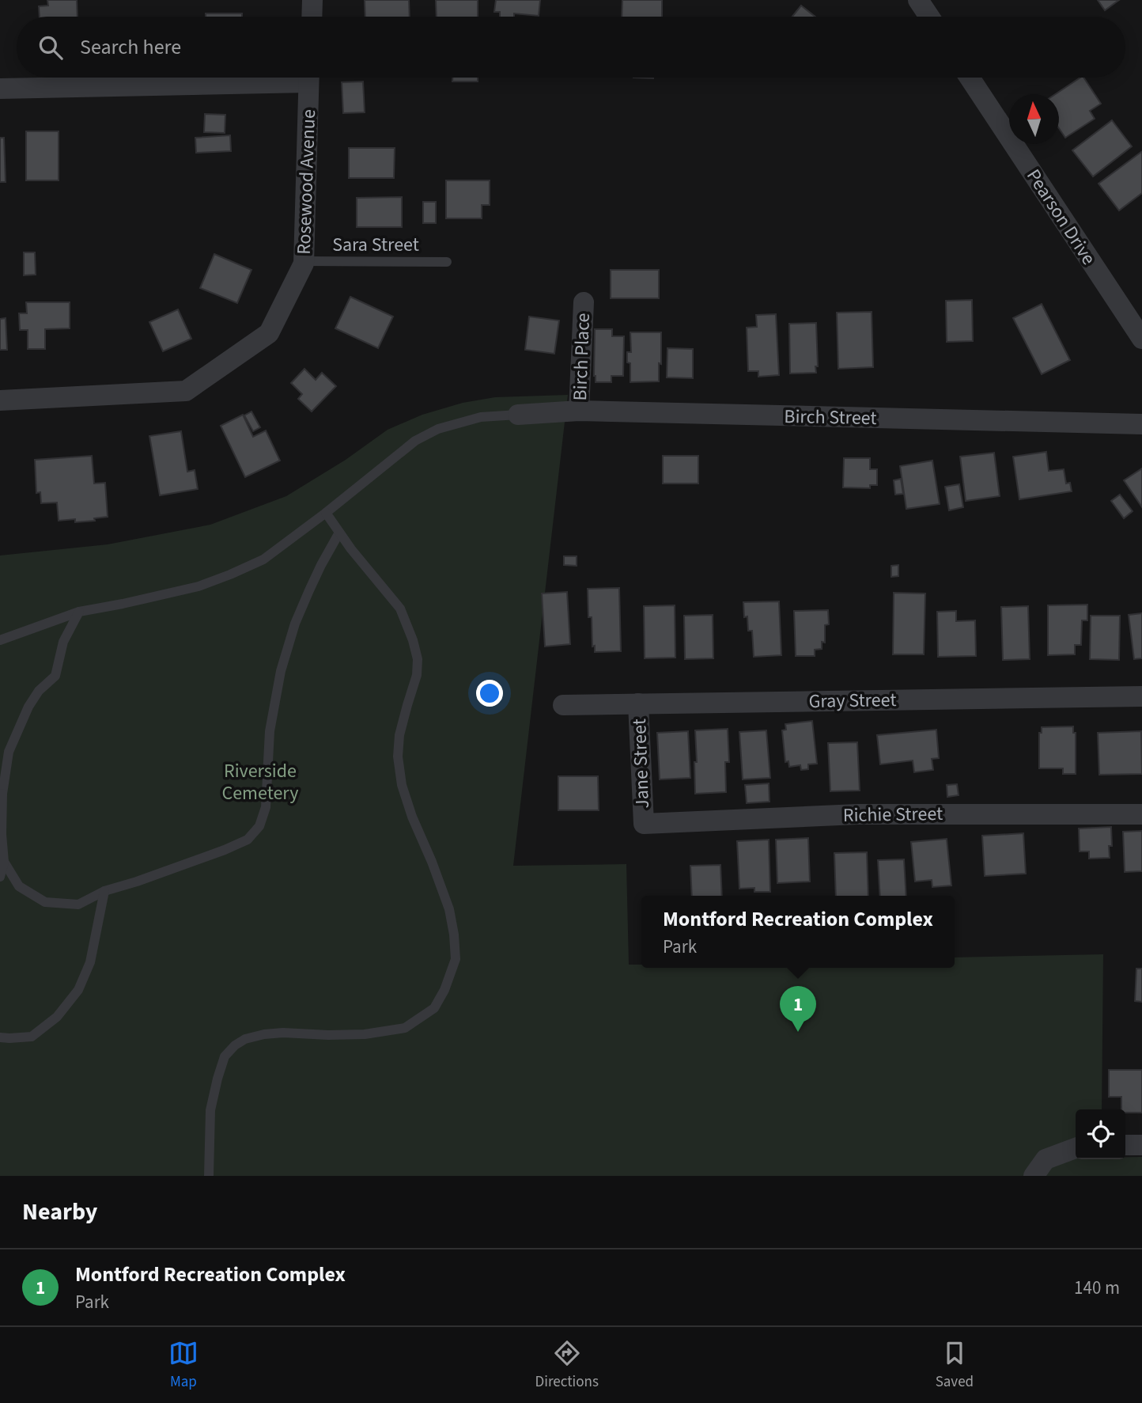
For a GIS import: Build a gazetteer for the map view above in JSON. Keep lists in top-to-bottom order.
{
  "streets": {
    "street": [
      "Rosewood Avenue",
      "Pearson Drive",
      "Birch Place",
      "Birch Street",
      "Gray Street",
      "Jane Street",
      "Richie Street"
    ],
    "lane": ["Sara Street"]
  },
  "crossings": [
    ["Rosewood Avenue", "Sara Street"],
    ["Birch Place", "Birch Street"],
    ["Gray Street", "Jane Street"],
    ["Jane Street", "Richie Street"]
  ],
  "parks": ["Riverside Cemetery"],
  "north": "top",
  "page": {
    "search": "Search here",
    "popup": ["Montford Recreation Complex", "Park"],
    "pins": "1",
    "heading": "Nearby",
    "list": [
      {
        "mark": "1",
        "name": "Montford Recreation Complex",
        "note": "Park",
        "value": "140 m"
      }
    ],
    "nav": ["Map", "Directions", "Saved"]
  }
}
